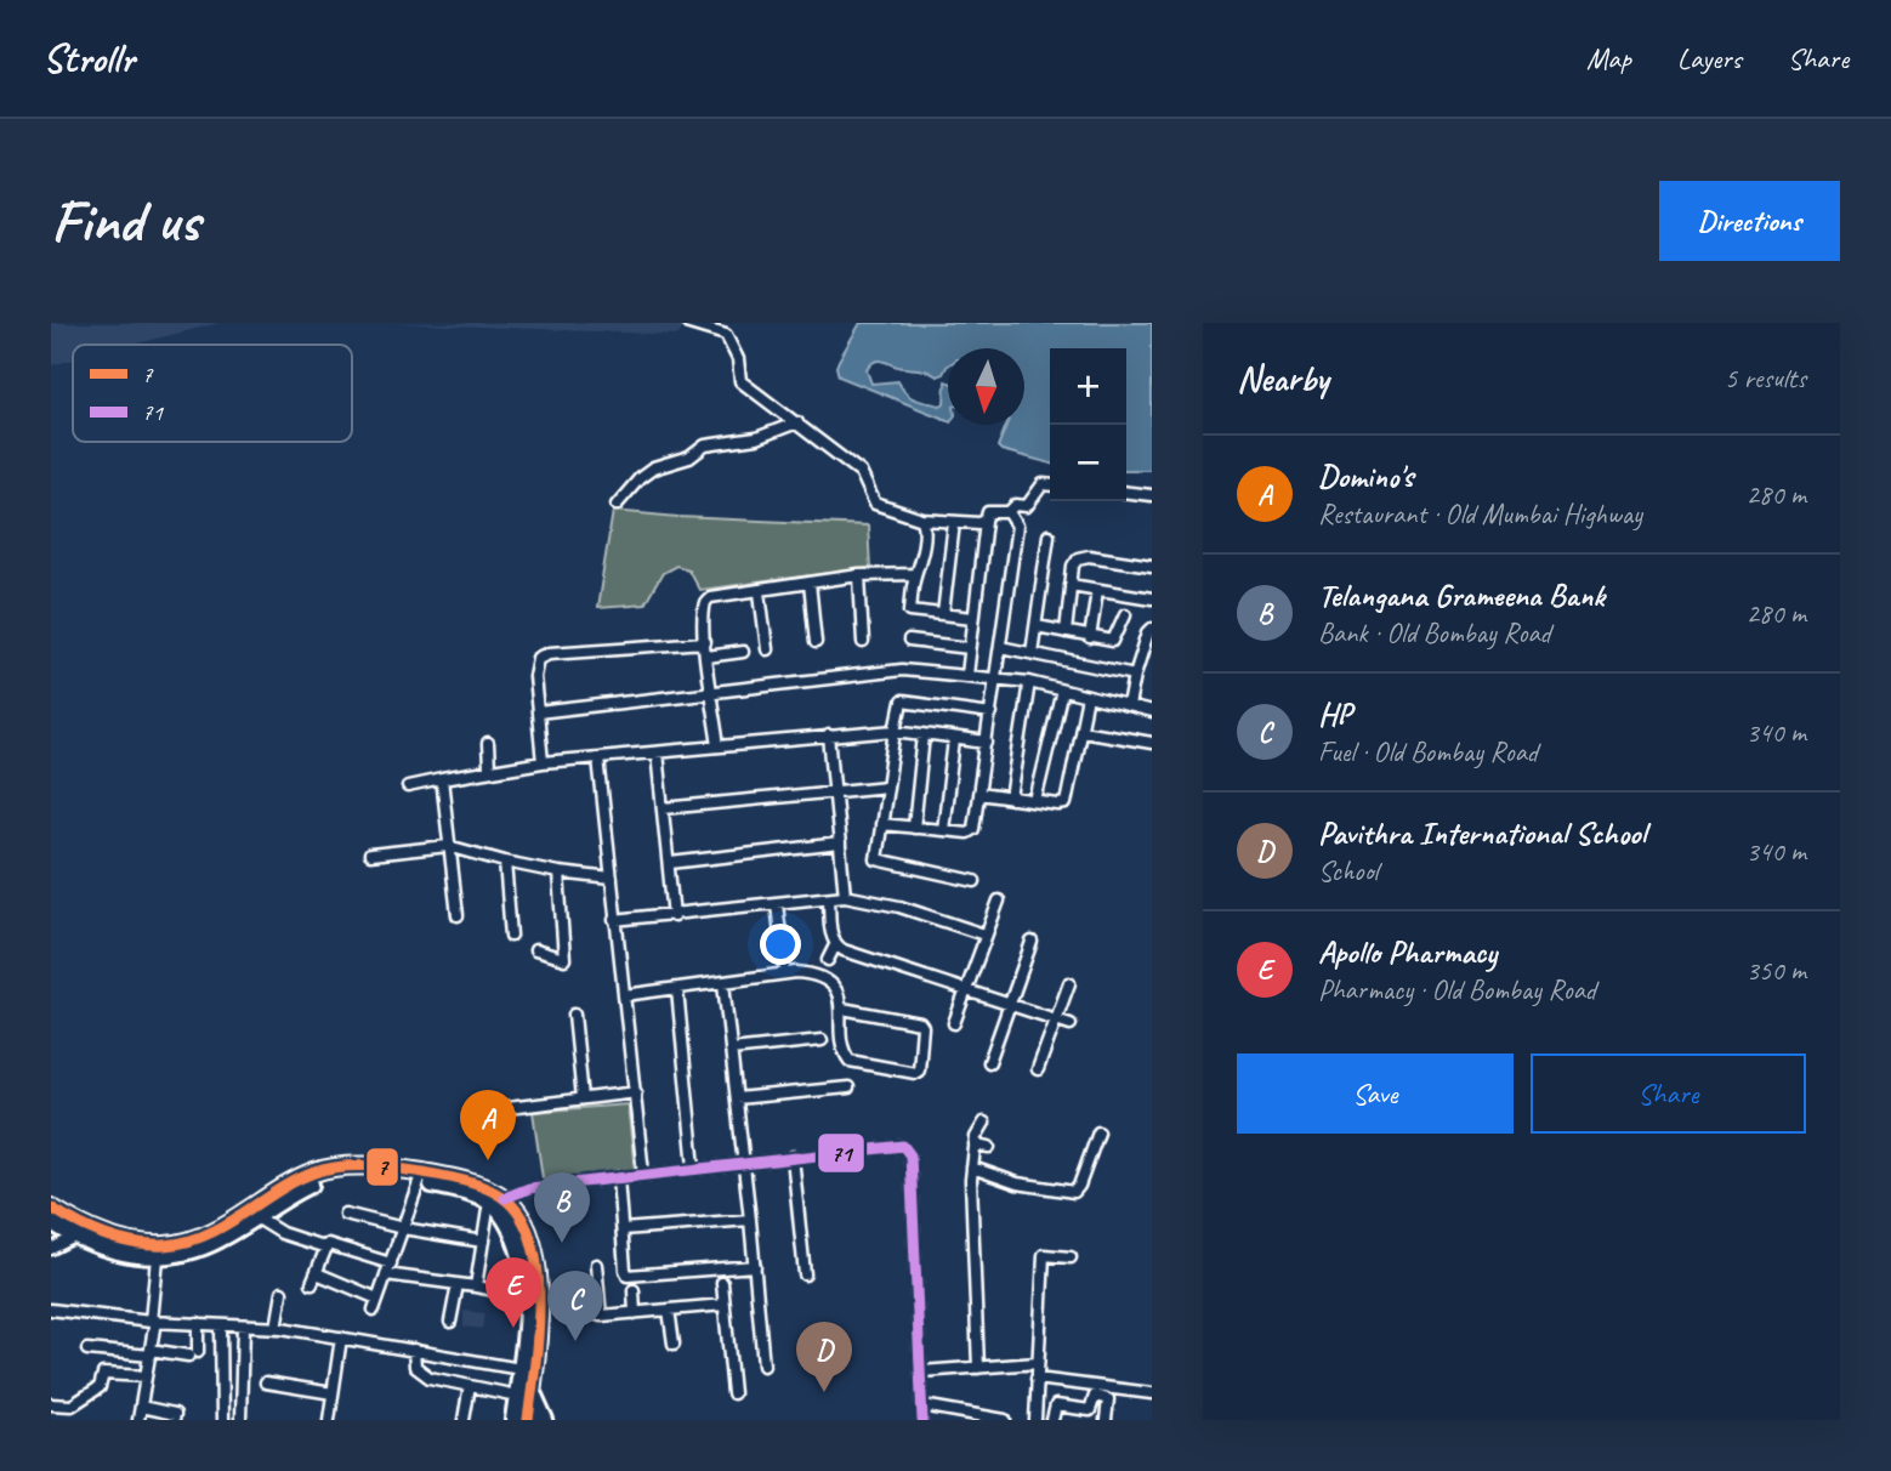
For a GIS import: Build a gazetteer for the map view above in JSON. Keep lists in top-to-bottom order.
{
  "lines": ["transit line 71", "transit line 7"],
  "legend": ["7", "71"],
  "north": "bottom",
  "page": {
    "header": "Strollr",
    "nav": ["Map", "Layers", "Share"],
    "buttons": [
      "Directions",
      ["Save", "Share"]
    ],
    "title": "Find us",
    "heading": ["Nearby", "5 results"],
    "map_buttons": ["+", "−"],
    "list": [
      {
        "mark": "A",
        "name": "Domino's",
        "note": "Restaurant · Old Mumbai Highway",
        "value": "280 m"
      },
      {
        "mark": "B",
        "name": "Telangana Grameena Bank",
        "note": "Bank · Old Bombay Road",
        "value": "280 m"
      },
      {
        "mark": "C",
        "name": "HP",
        "note": "Fuel · Old Bombay Road",
        "value": "340 m"
      },
      {
        "mark": "D",
        "name": "Pavithra International School",
        "note": "School",
        "value": "340 m"
      },
      {
        "mark": "E",
        "name": "Apollo Pharmacy",
        "note": "Pharmacy · Old Bombay Road",
        "value": "350 m"
      }
    ],
    "pins": [
      "A",
      "B",
      "E",
      "C",
      "D"
    ]
  }
}
